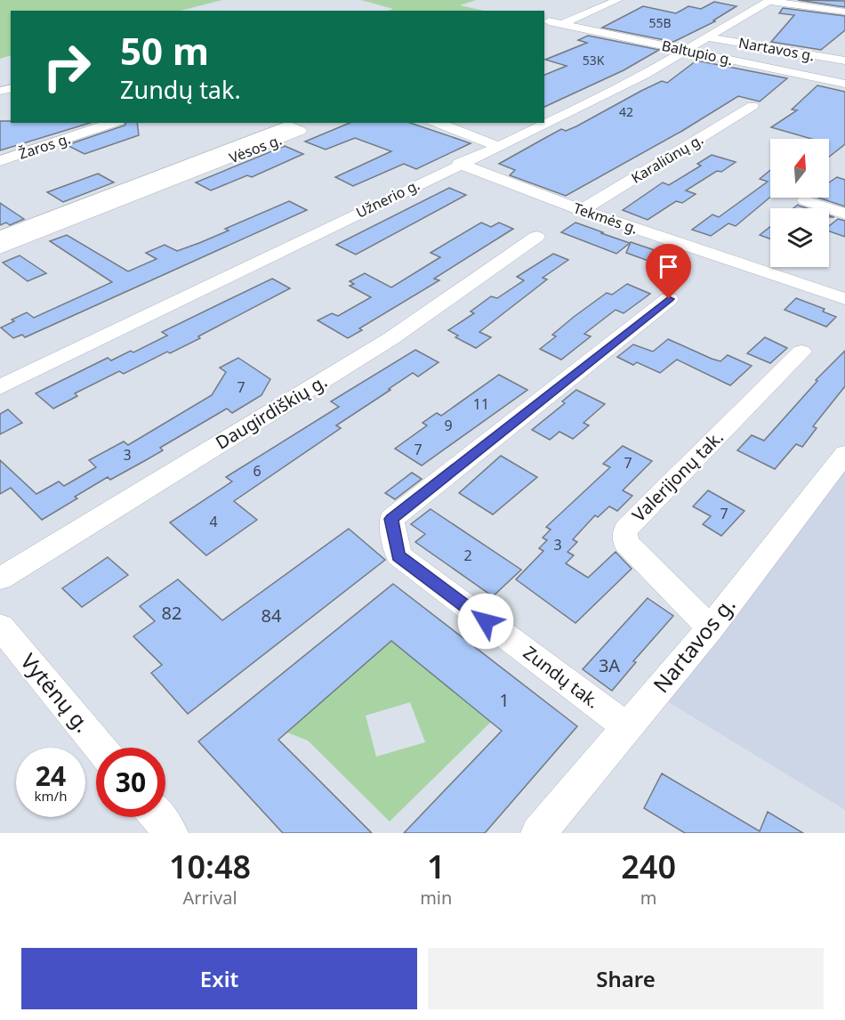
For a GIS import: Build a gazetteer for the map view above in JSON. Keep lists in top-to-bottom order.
{
  "streets": {
    "street": [
      "Nartavos g.",
      "Baltupio g.",
      "Žaros g.",
      "Vėsos g.",
      "Karaliūnų g.",
      "Užnerio g.",
      "Tekmės g.",
      "Daugirdiškių g.",
      "Valerijonų tak.",
      "Zundų tak.",
      "Vytėnų g."
    ]
  },
  "crossings": [
    ["Nartavos g.", "Užnerio g."],
    ["Nartavos g.", "Valerijonų tak."],
    ["Nartavos g.", "Zundų tak."],
    ["Baltupio g.", "Užnerio g."],
    ["Karaliūnų g.", "Tekmės g."],
    ["Užnerio g.", "Tekmės g."]
  ],
  "house_numbers": [
    "55B",
    "53K",
    "42",
    "7",
    "11",
    "9",
    "7",
    "3",
    "7",
    "6",
    "7",
    "4",
    "3",
    "2",
    "82",
    "84",
    "3A",
    "1"
  ],
  "north": "top",
  "page": {
    "turn": ["50 m", "Zundų tak."],
    "speed": "24 km/h",
    "limit": "30",
    "eta": [
      "10:48",
      "Arrival",
      "1",
      "min",
      "240",
      "m"
    ],
    "buttons": ["Exit", "Share"]
  }
}
